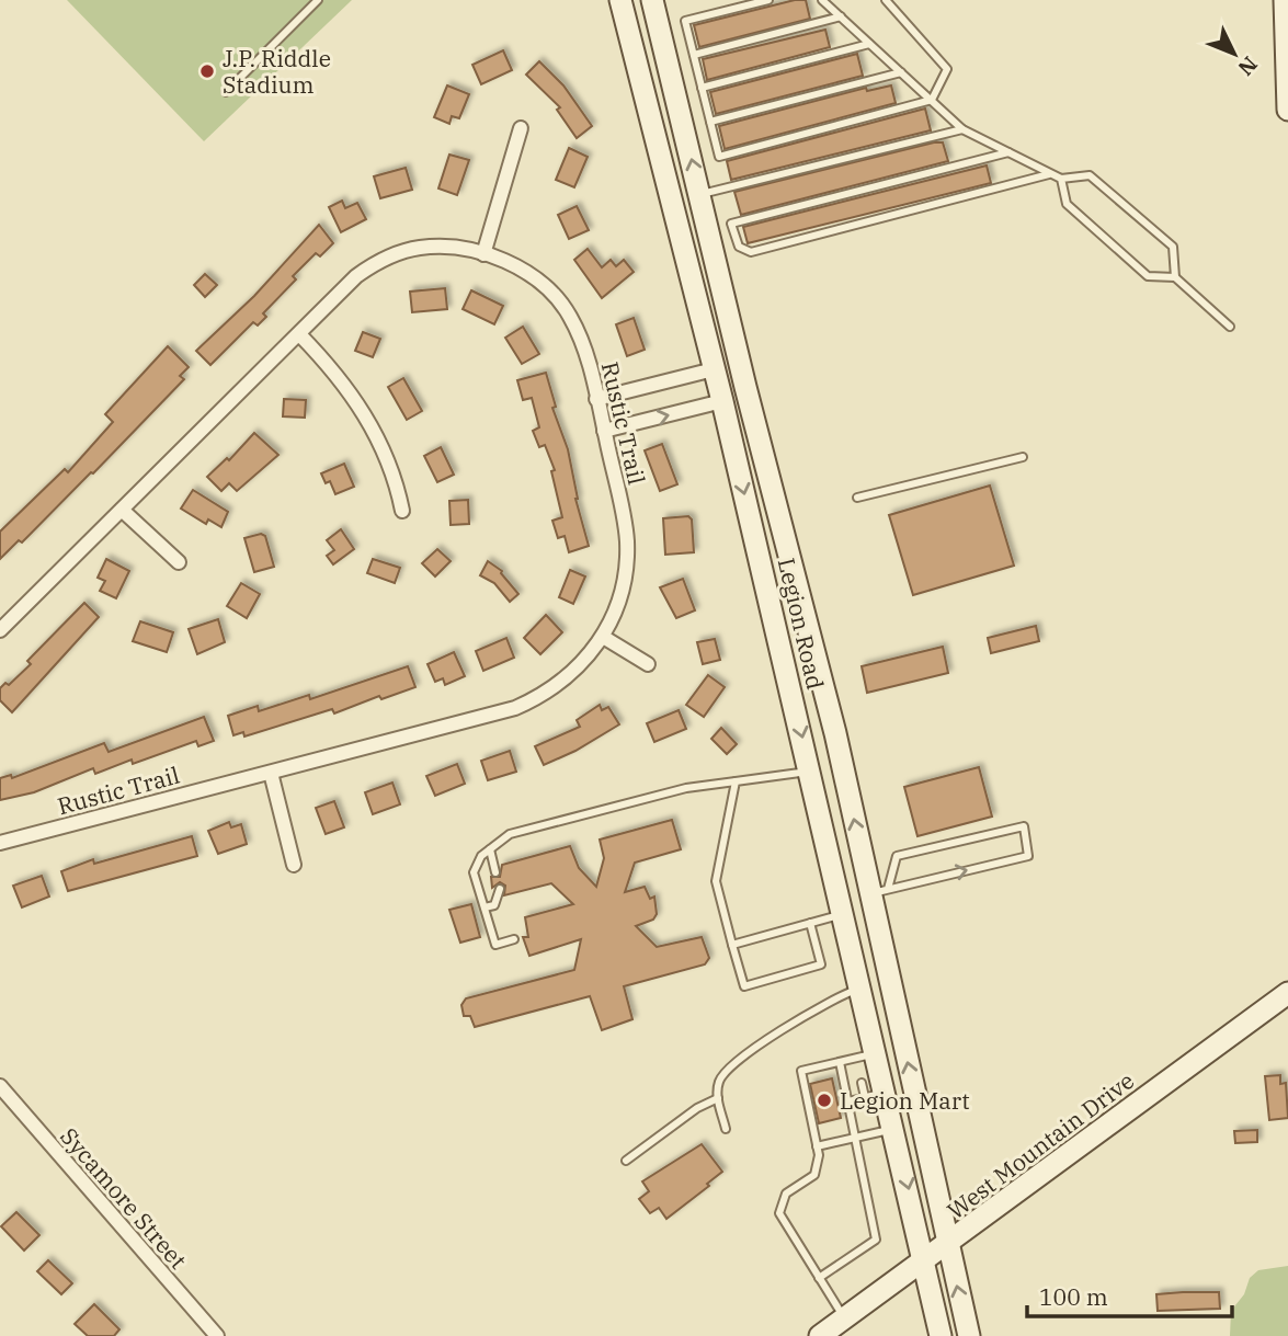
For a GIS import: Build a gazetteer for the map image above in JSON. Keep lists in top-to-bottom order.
{
  "streets": {
    "main road": ["Legion Road", "West Mountain Drive"],
    "street": ["Rustic Trail", "Sycamore Street"]
  },
  "crossings": [
    ["Legion Road", "West Mountain Drive"]
  ],
  "places": ["J.P. Riddle Stadium", "Legion Mart"],
  "scale_bar": "100 m",
  "north": "bottom right"
}
